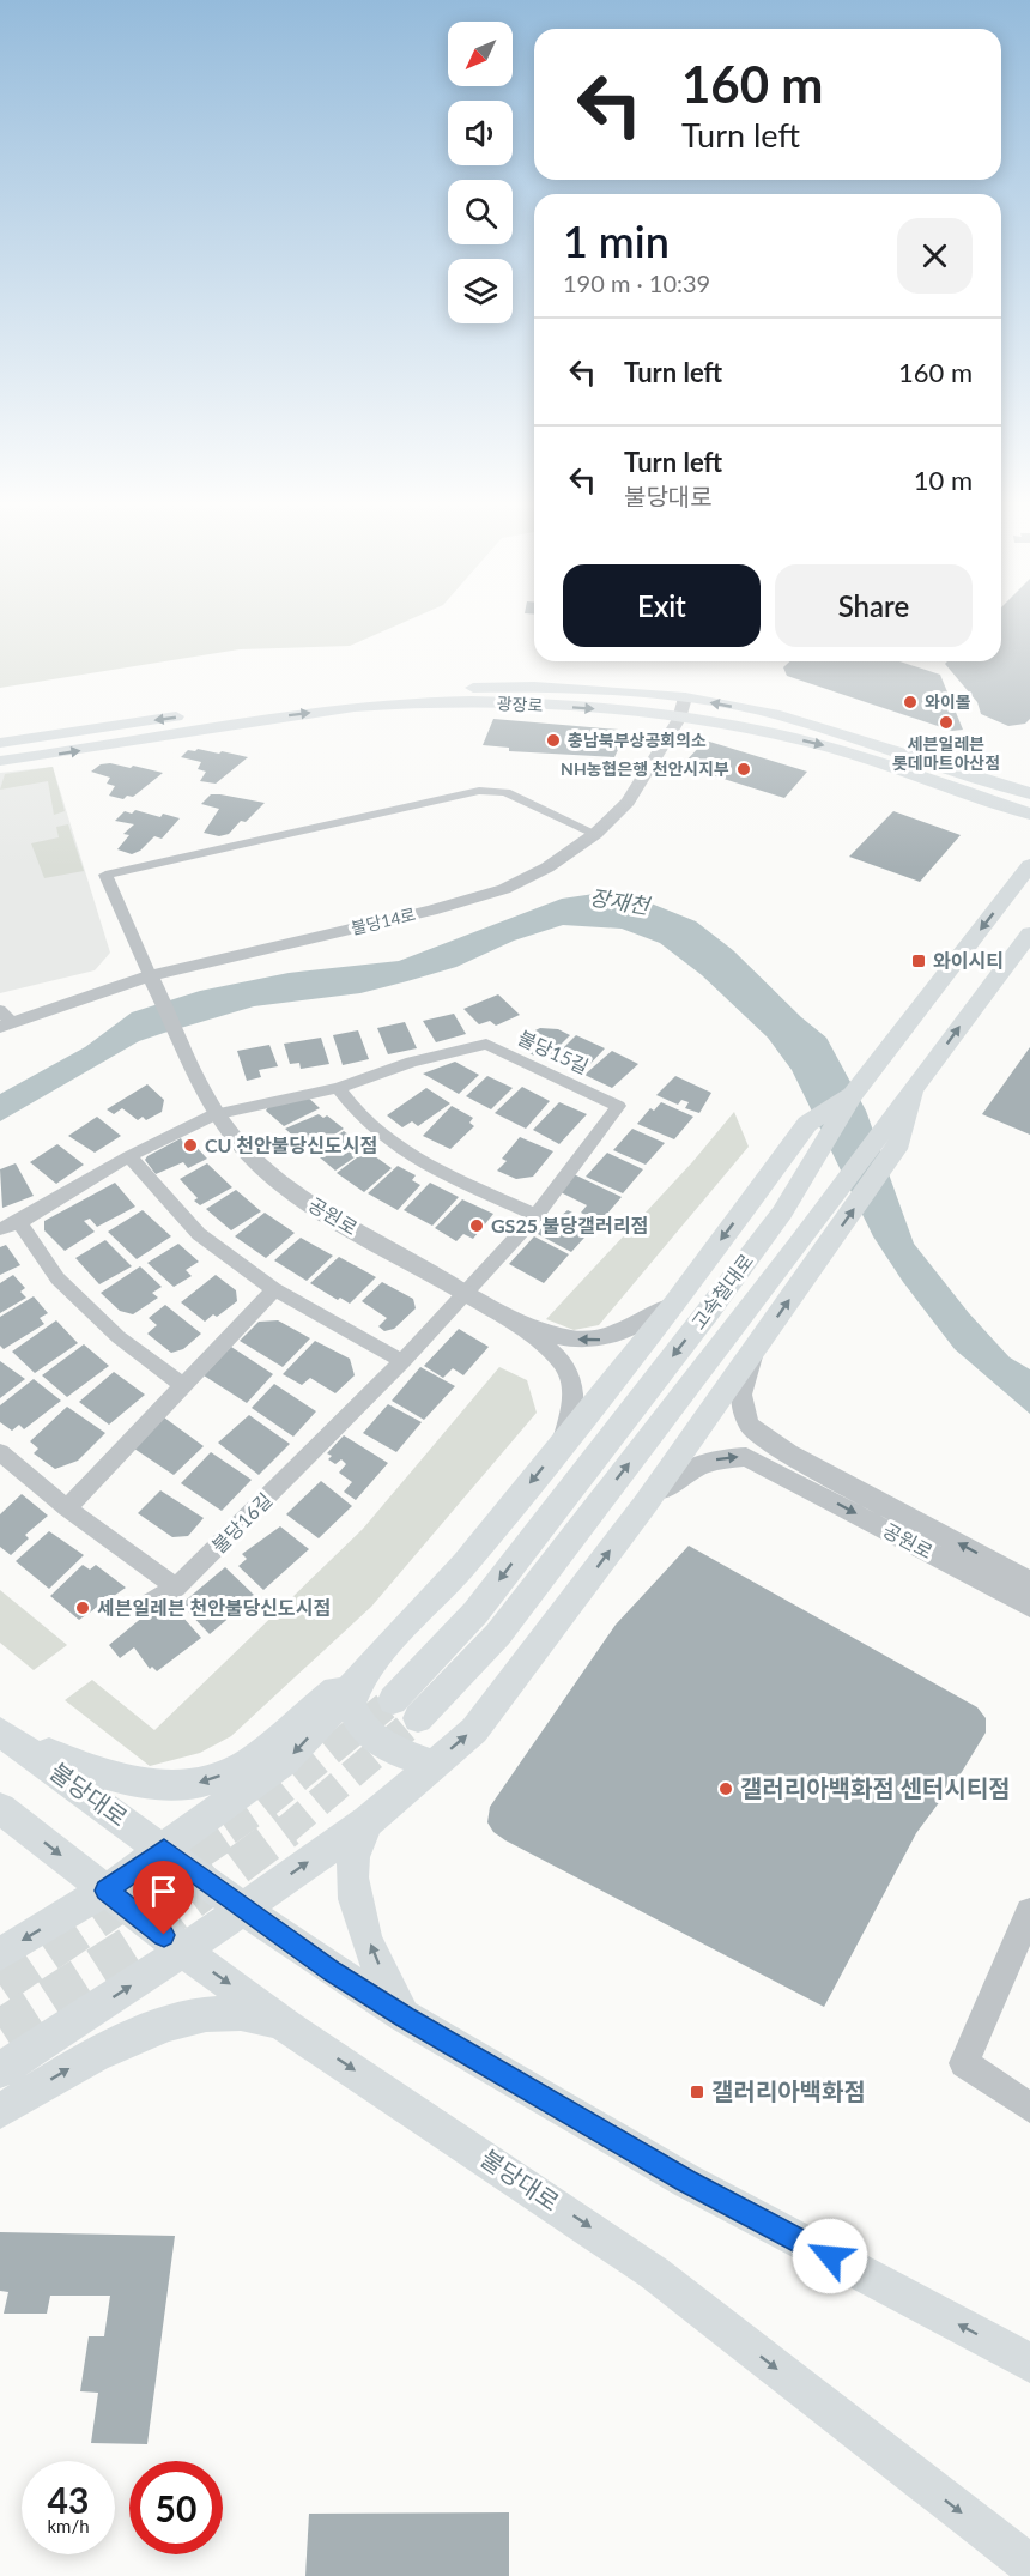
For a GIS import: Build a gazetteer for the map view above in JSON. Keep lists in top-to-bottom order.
{
  "streets": {
    "main road": ["광장로", "고속철대로", "불당대로"],
    "street": [
      "불당14로",
      "불당15길",
      "공원로",
      "불당16길"
    ]
  },
  "crossings": [
    ["광장로", "불당14로"],
    ["불당14로", "공원로"],
    ["불당15길", "공원로"],
    ["불당15길", "불당16길"],
    ["공원로", "불당16길"]
  ],
  "water": ["장재천"],
  "places": {
    "other": [
      "와이몰",
      "세븐일레븐 롯데마트아산점",
      "충남북부상공회의소",
      "NH농협은행 천안시지부",
      "CU 천안불당신도시점",
      "GS25 불당갤러리점",
      "세븐일레븐 천안불당신도시점",
      "갤러리아백화점 센터시티점"
    ],
    "transit": ["와이시티", "갤러리아백화점"]
  },
  "north": "bottom left",
  "page": {
    "turn": ["160 m", "Turn left"],
    "heading": ["1 min", "190 m · 10:39"],
    "list": [
      {
        "name": "Turn left",
        "value": "160 m"
      },
      {
        "name": "Turn left",
        "note": "불당대로",
        "value": "10 m"
      }
    ],
    "buttons": ["Exit", "Share"],
    "speed": "43 km/h",
    "limit": "50"
  }
}
